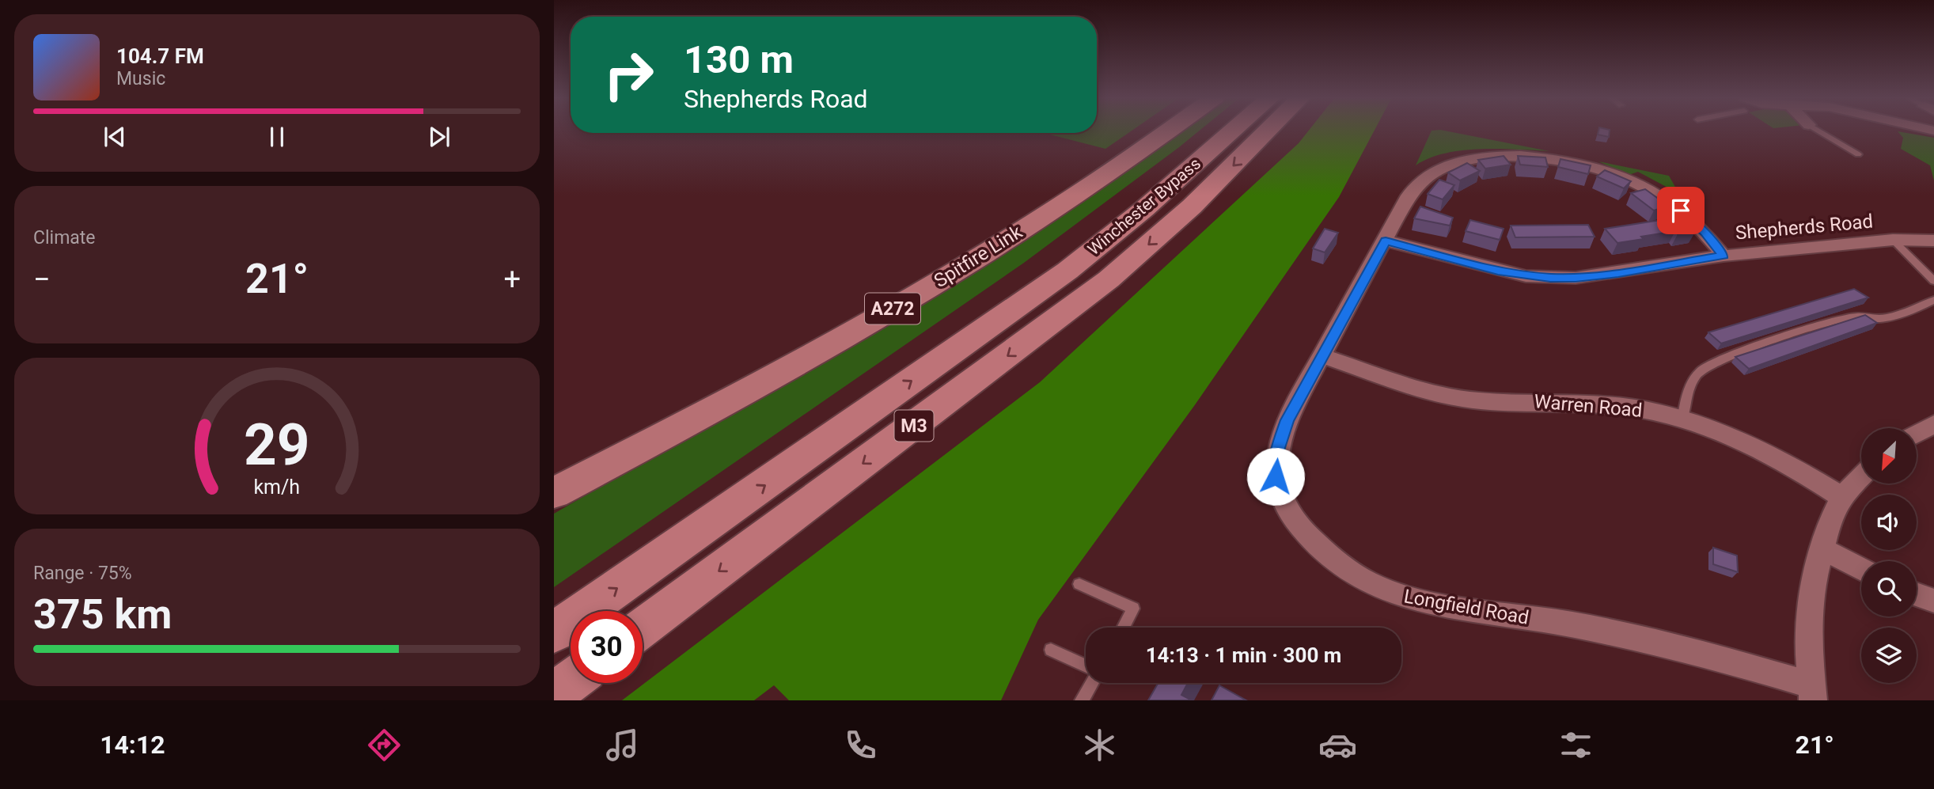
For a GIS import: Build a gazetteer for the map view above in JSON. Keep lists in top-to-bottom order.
{
  "streets": {
    "highway": [
      "Winchester Bypass",
      "Spitfire Link",
      "A272",
      "M3"
    ],
    "street": ["Shepherds Road", "Warren Road", "Longfield Road"]
  },
  "crossings": [
    ["Shepherds Road", "Longfield Road"],
    ["Warren Road", "Longfield Road"]
  ],
  "north": "bottom left",
  "page": {
    "turn": ["130 m", "Shepherds Road"],
    "song": ["104.7 FM", "Music"],
    "tile": [
      "Climate",
      ["Range · 75%", "375 km"]
    ],
    "heat": ["−", "21°", "+"],
    "limit": "30",
    "trip": "14:13 · 1 min · 300 m",
    "tabs": ["14:12", "21°"],
    "gauge": ["29", "km/h"]
  }
}
